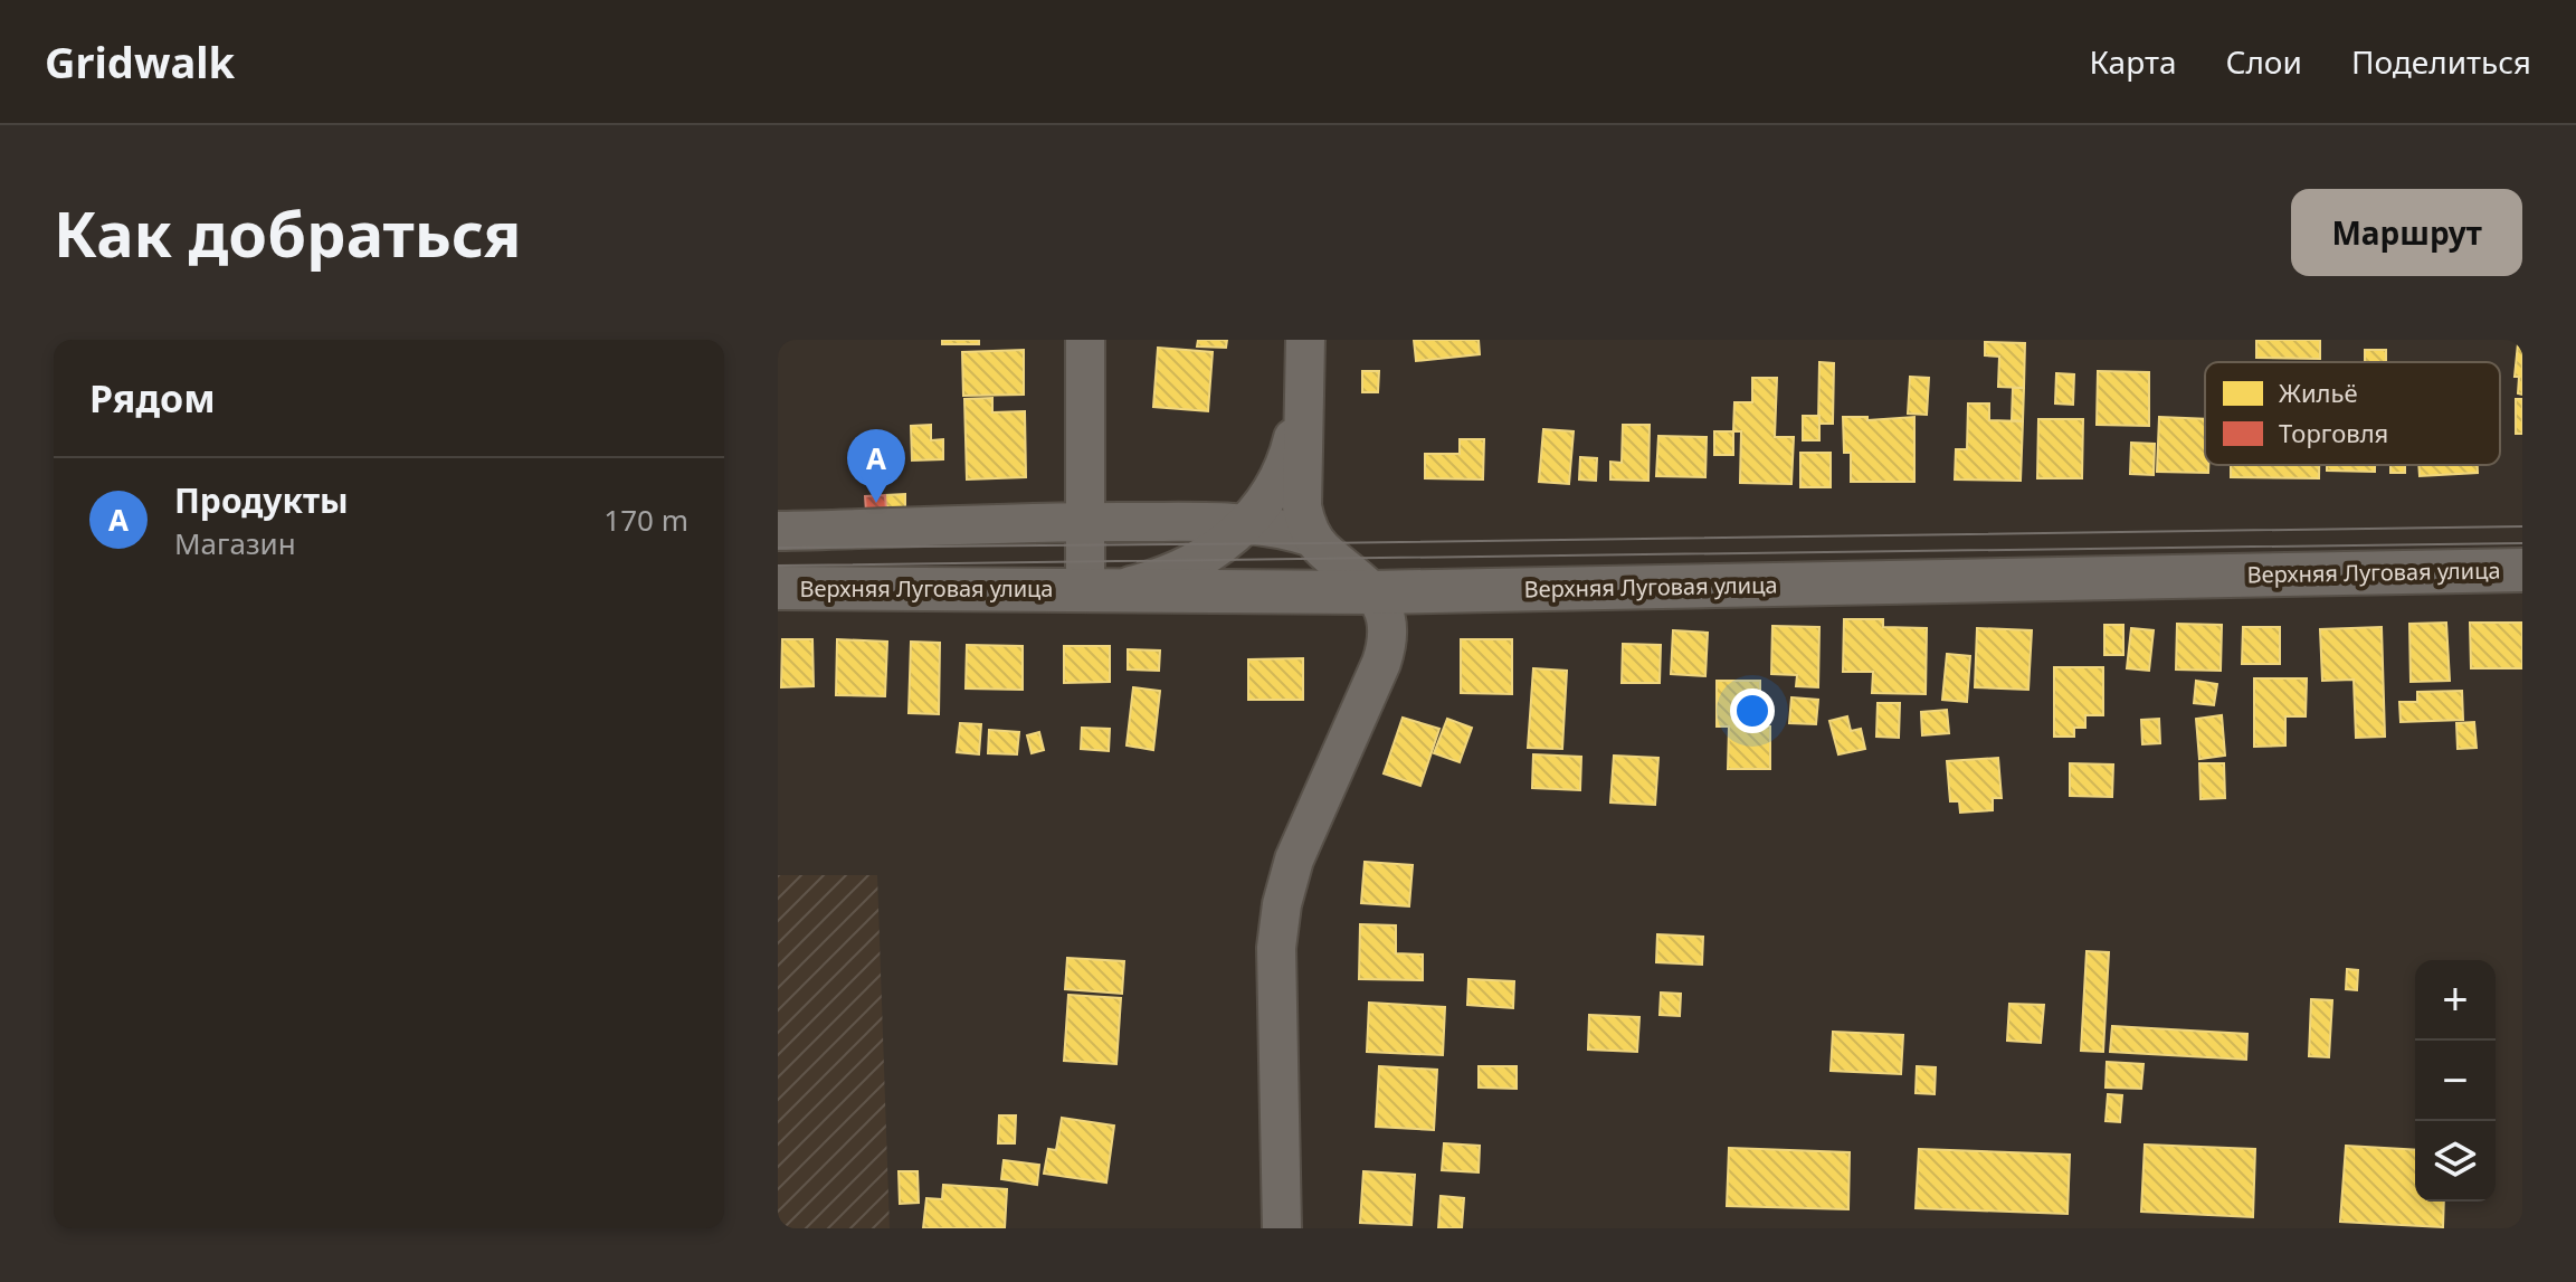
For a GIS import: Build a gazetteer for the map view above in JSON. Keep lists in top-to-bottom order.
{
  "streets": {
    "main road": ["Верхняя Луговая улица"]
  },
  "legend": ["Жильё", "Торговля"],
  "page": {
    "header": "Gridwalk",
    "nav": ["Карта", "Слои", "Поделиться"],
    "buttons": "Маршрут",
    "title": "Как добраться",
    "heading": "Рядом",
    "pins": "A",
    "list": [
      {
        "mark": "A",
        "name": "Продукты",
        "note": "Магазин",
        "value": "170 m"
      }
    ],
    "map_buttons": ["+", "−"]
  }
}
